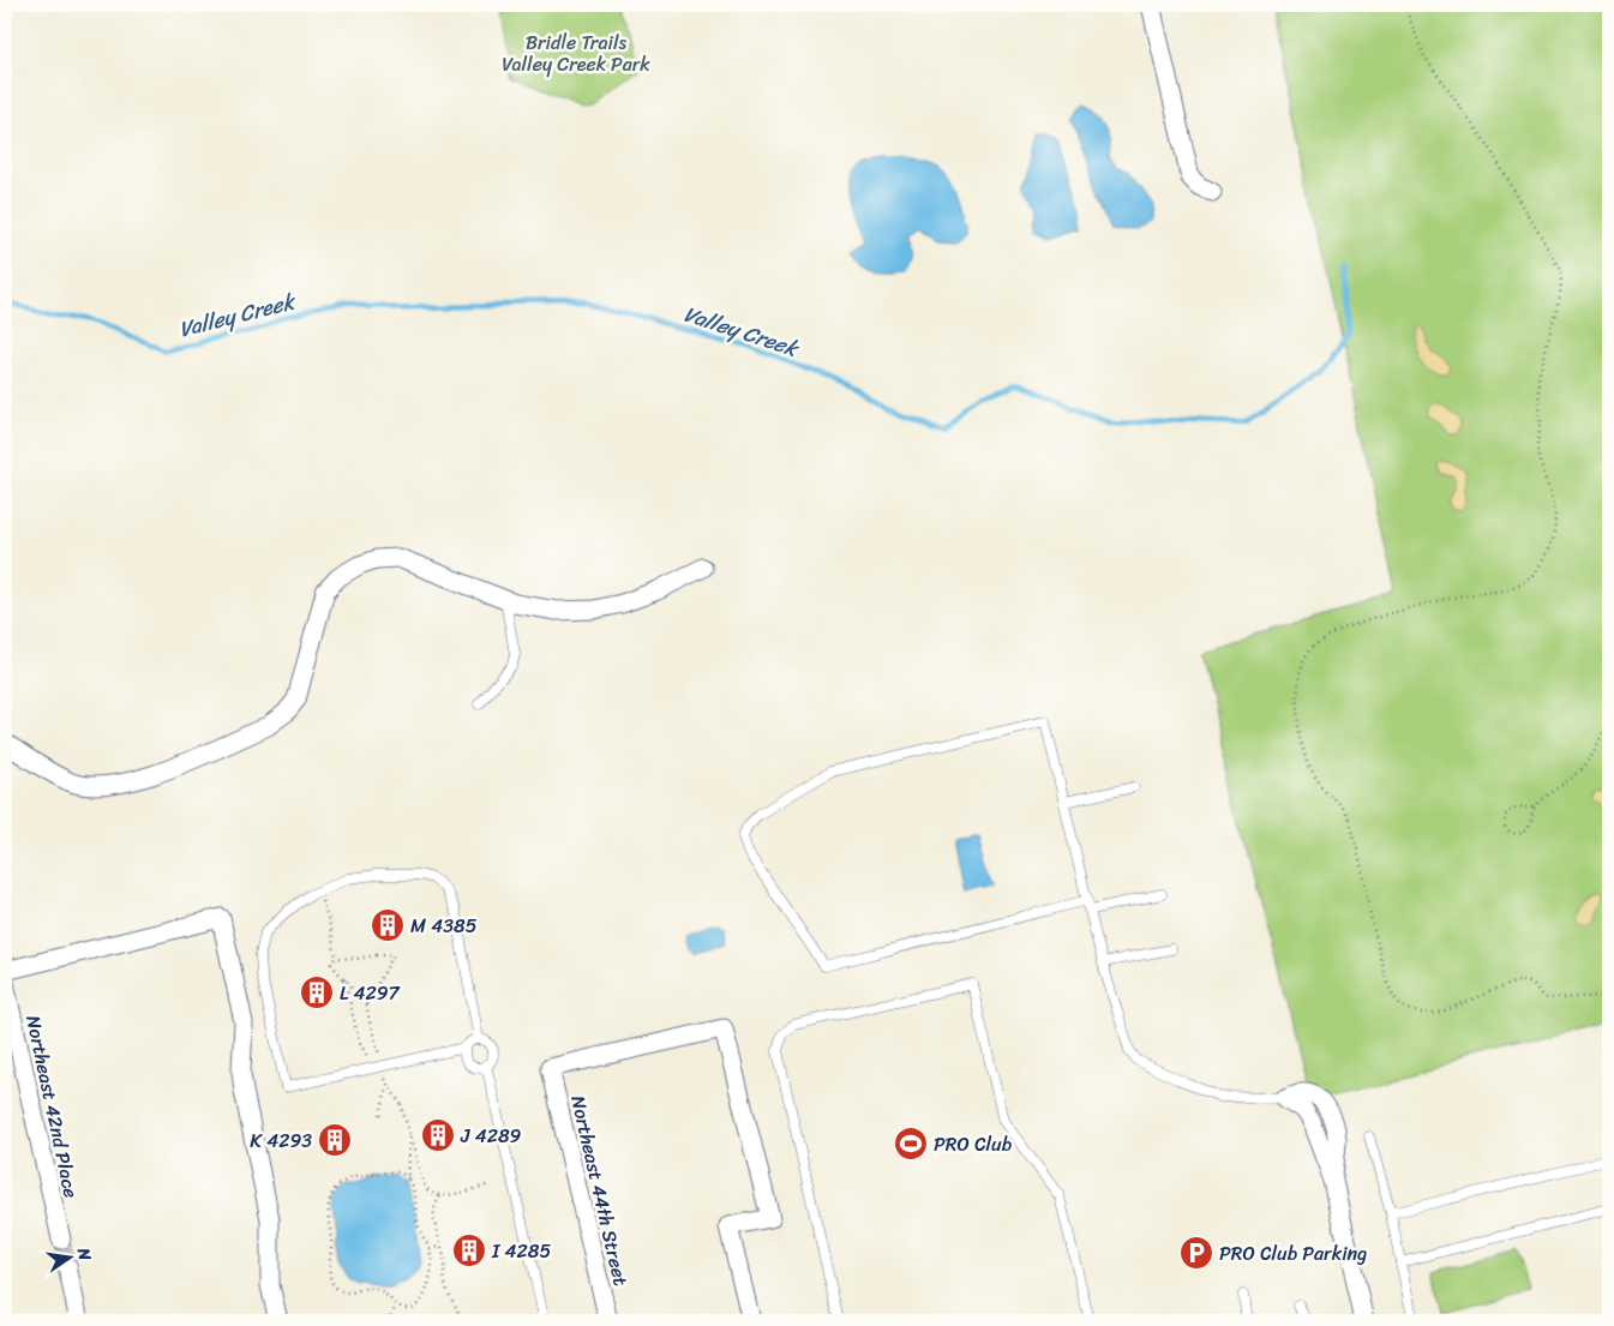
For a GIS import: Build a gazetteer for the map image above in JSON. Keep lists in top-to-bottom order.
{
  "streets": {
    "street": ["Northeast 42nd Place", "Northeast 44th Street"]
  },
  "water": ["Valley Creek"],
  "parks": ["Bridle Trails Valley Creek Park"],
  "places": {
    "building": [
      "M 4385",
      "L 4297",
      "J 4289",
      "K 4293",
      "I 4285"
    ],
    "sports": ["PRO Club"],
    "parking": ["PRO Club Parking"]
  },
  "north": "right"
}
